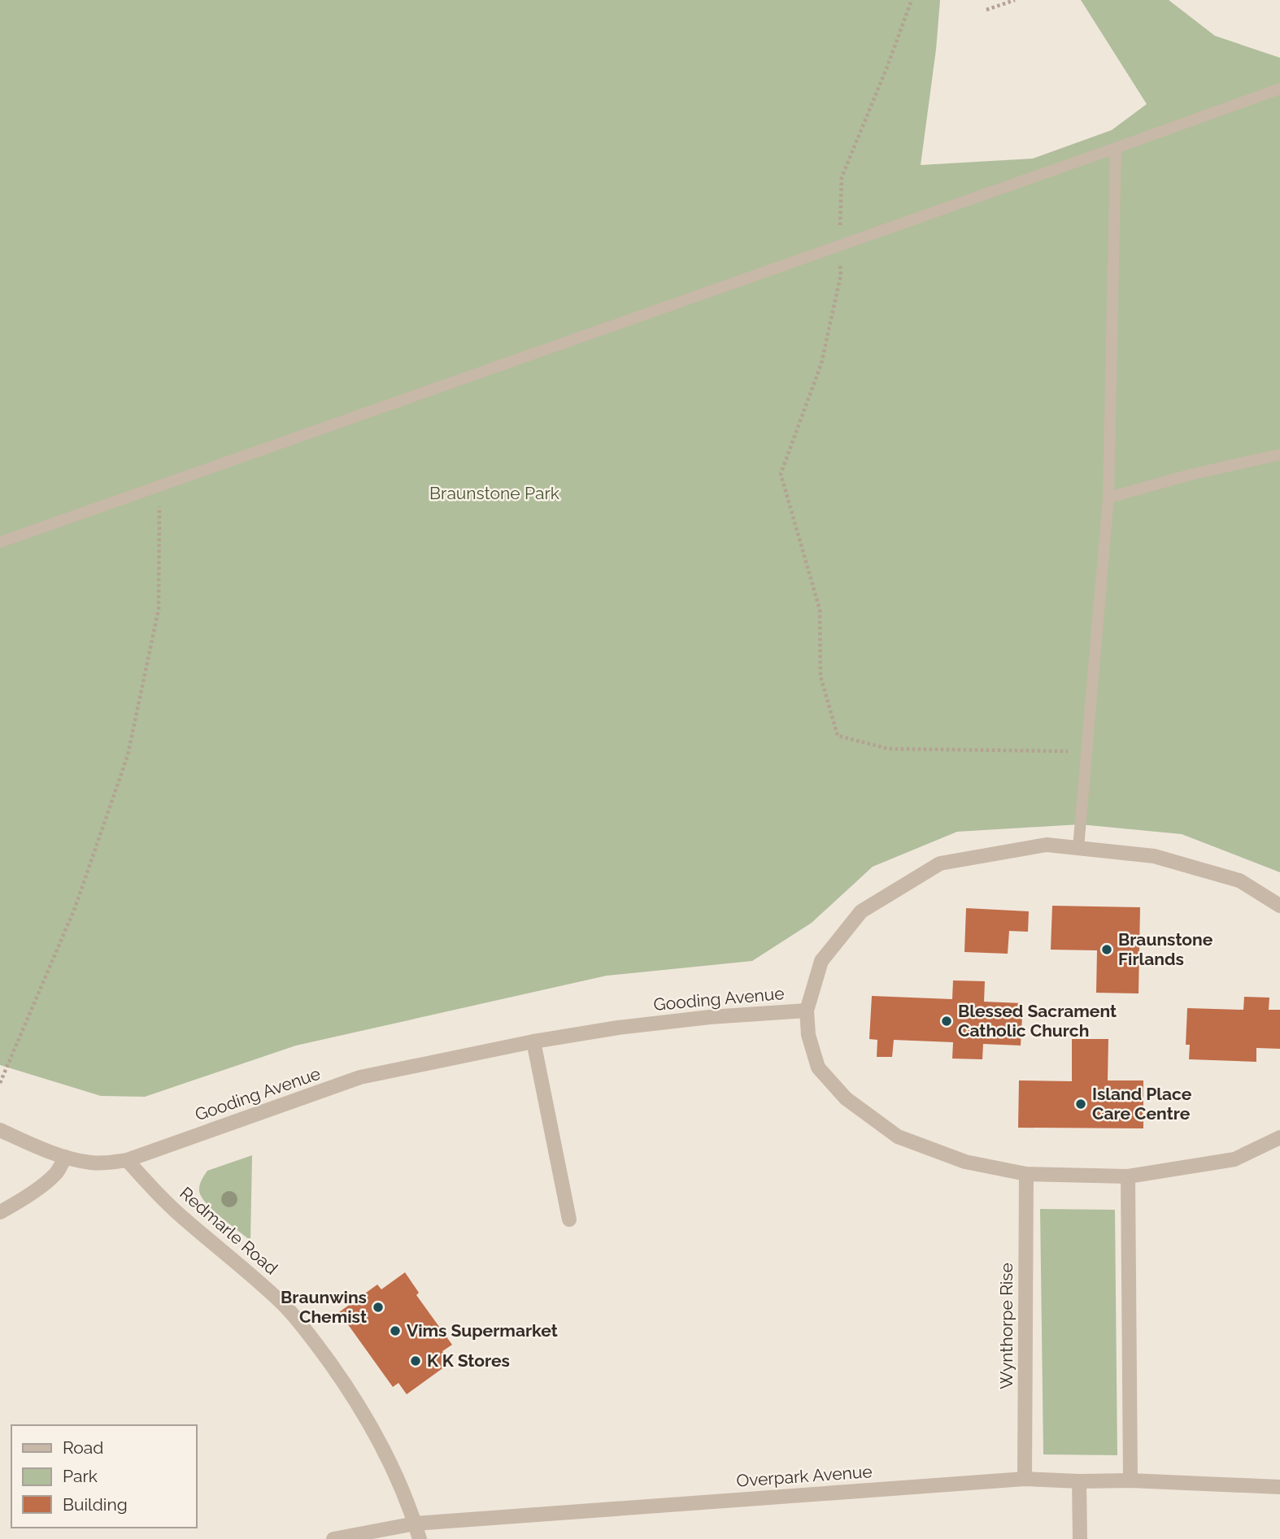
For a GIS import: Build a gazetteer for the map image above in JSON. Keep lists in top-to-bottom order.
{
  "streets": {
    "street": [
      "Gooding Avenue",
      "Redmarle Road",
      "Wynthorpe Rise",
      "Overpark Avenue"
    ]
  },
  "crossings": [
    ["Gooding Avenue", "Redmarle Road"],
    ["Gooding Avenue", "Wynthorpe Rise"],
    ["Redmarle Road", "Overpark Avenue"],
    ["Wynthorpe Rise", "Overpark Avenue"]
  ],
  "parks": ["Braunstone Park"],
  "places": [
    "Braunstone Firlands",
    "Blessed Sacrament Catholic Church",
    "Island Place Care Centre",
    "Braunwins Chemist",
    "Vims Supermarket",
    "K K Stores"
  ],
  "legend": ["Road", "Park", "Building"]
}
